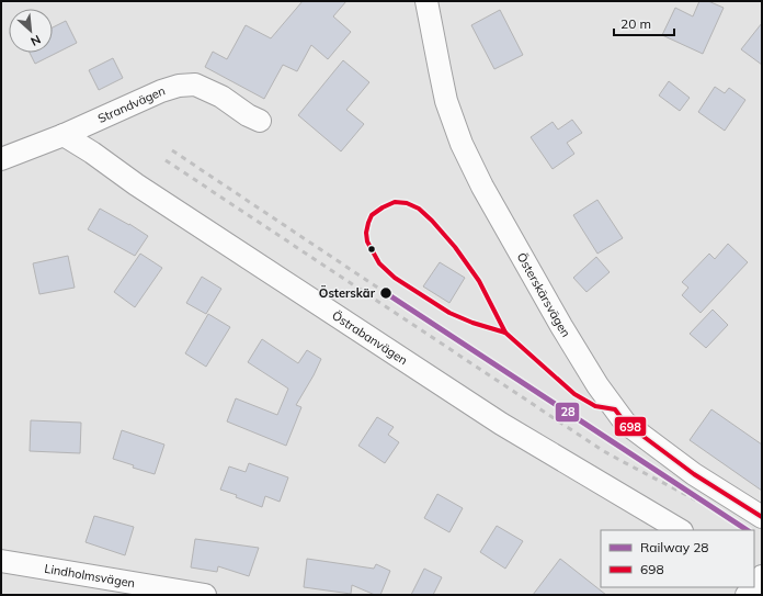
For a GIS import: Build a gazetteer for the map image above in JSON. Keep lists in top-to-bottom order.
{
  "streets": {
    "street": [
      "Strandvägen",
      "Österskärsvägen",
      "Östrabanvägen",
      "Lindholmsvägen"
    ]
  },
  "crossings": [
    ["Strandvägen", "Östrabanvägen"]
  ],
  "places": ["Österskär"],
  "lines": ["transit line 698", "rail line 28"],
  "legend": ["Railway 28", "698"],
  "scale_bar": "20 m",
  "north": "bottom right"
}
